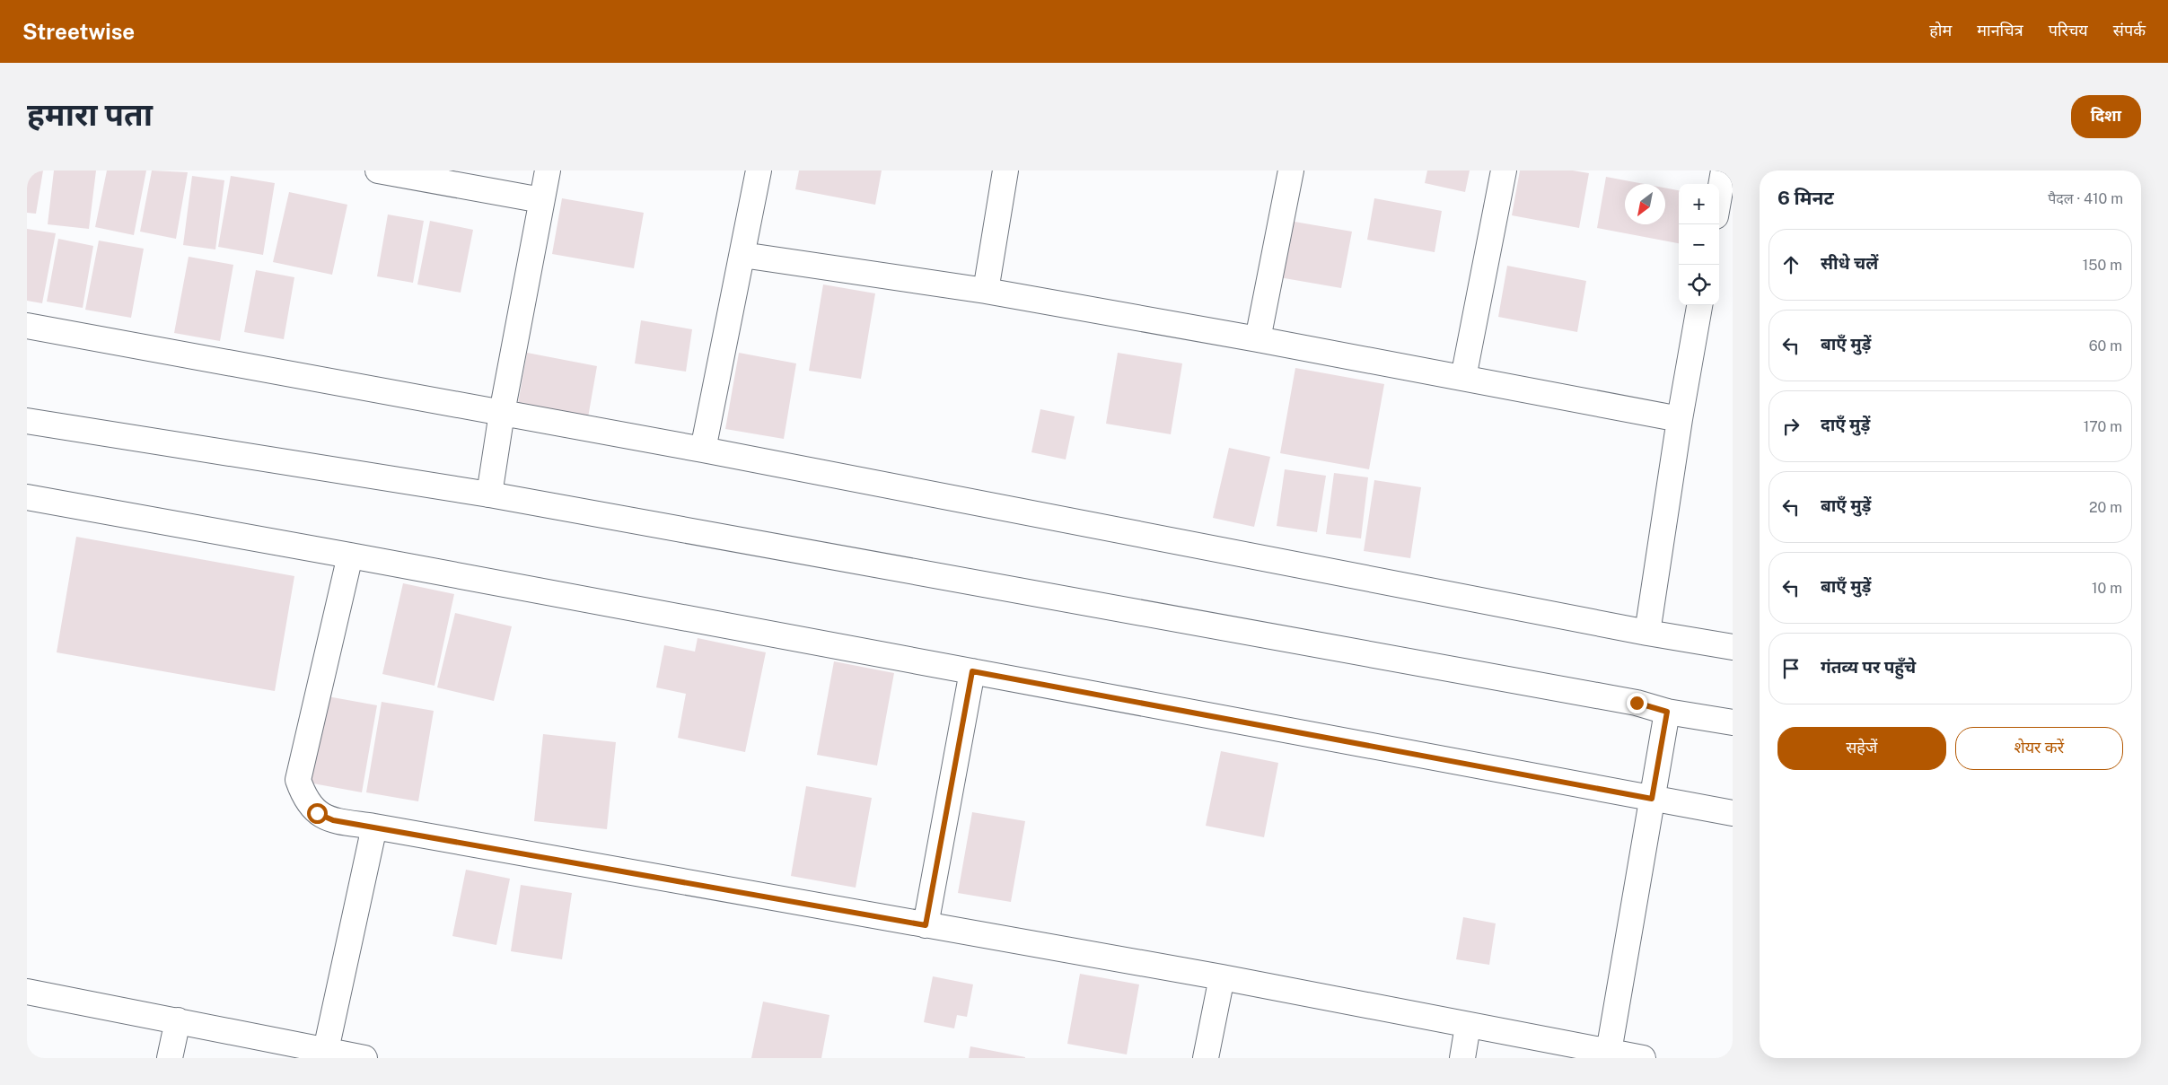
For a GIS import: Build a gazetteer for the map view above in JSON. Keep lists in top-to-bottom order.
{
  "north": "bottom left",
  "page": {
    "header": "Streetwise",
    "nav": [
      "होम",
      "मानचित्र",
      "परिचय",
      "संपर्क"
    ],
    "buttons": [
      "दिशा",
      ["सहेजें", "शेयर करें"]
    ],
    "title": "हमारा पता",
    "heading": ["6 मिनट", "पैदल · 410 m"],
    "map_buttons": ["+", "−"],
    "list": [
      ["सीधे चलें", "150 m"],
      ["बाएँ मुड़ें", "60 m"],
      ["दाएँ मुड़ें", "170 m"],
      ["बाएँ मुड़ें", "20 m"],
      ["बाएँ मुड़ें", "10 m"],
      "गंतव्य पर पहुँचे"
    ]
  }
}
